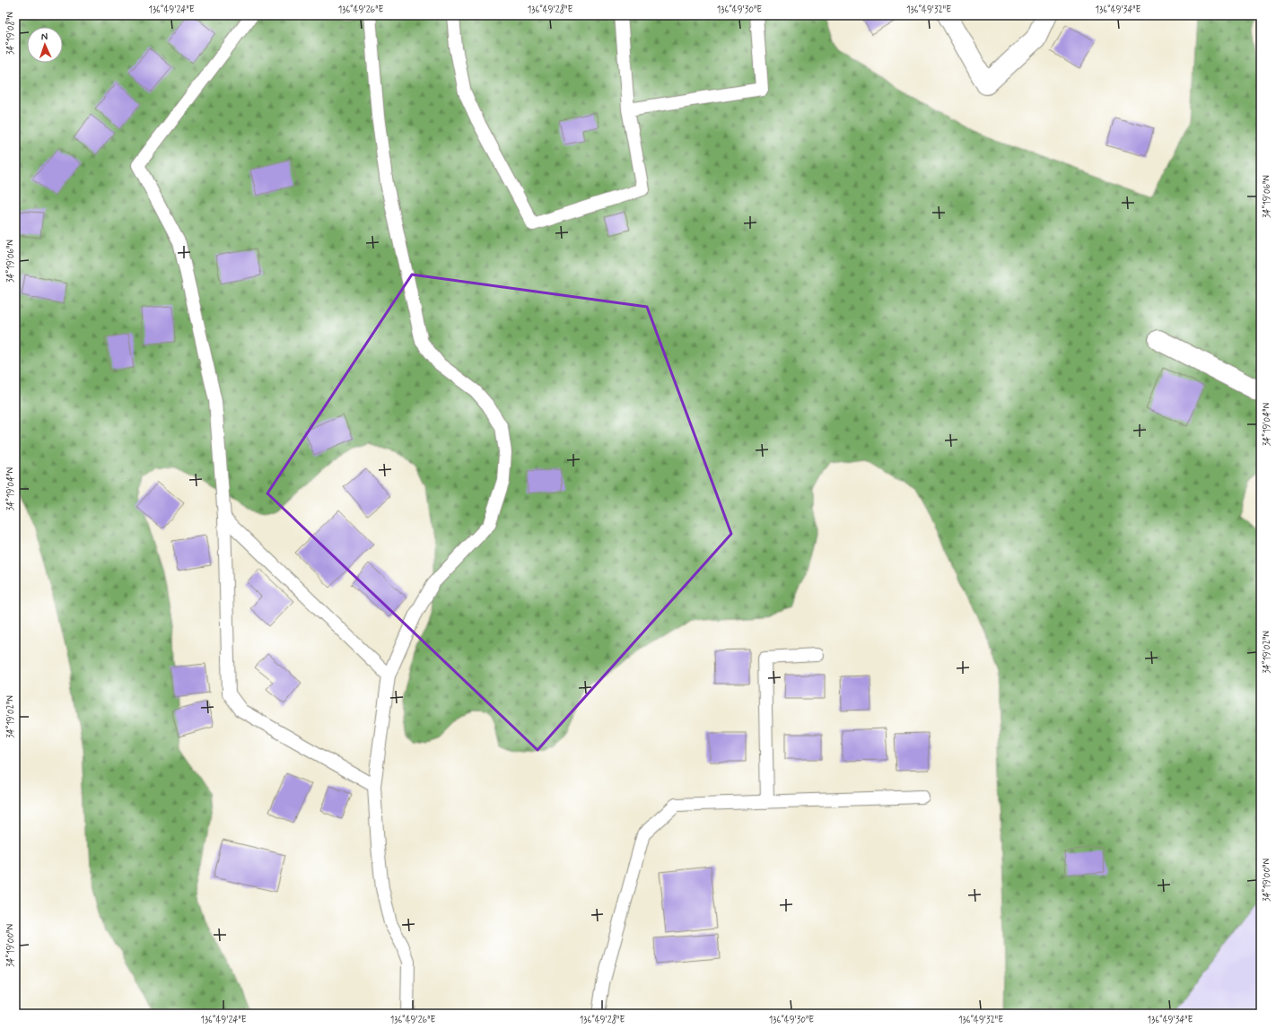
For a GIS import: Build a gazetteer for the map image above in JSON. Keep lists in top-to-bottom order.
{
  "north": "top",
  "coordinates": [
    "136°49'24\"E",
    "136°49'26\"E",
    "136°49'28\"E",
    "136°49'30\"E",
    "136°49'32\"E",
    "136°49'34\"E",
    "34°19'08\"N",
    "34°19'06\"N",
    "34°19'04\"N",
    "34°19'02\"N",
    "34°19'00\"N"
  ]
}
